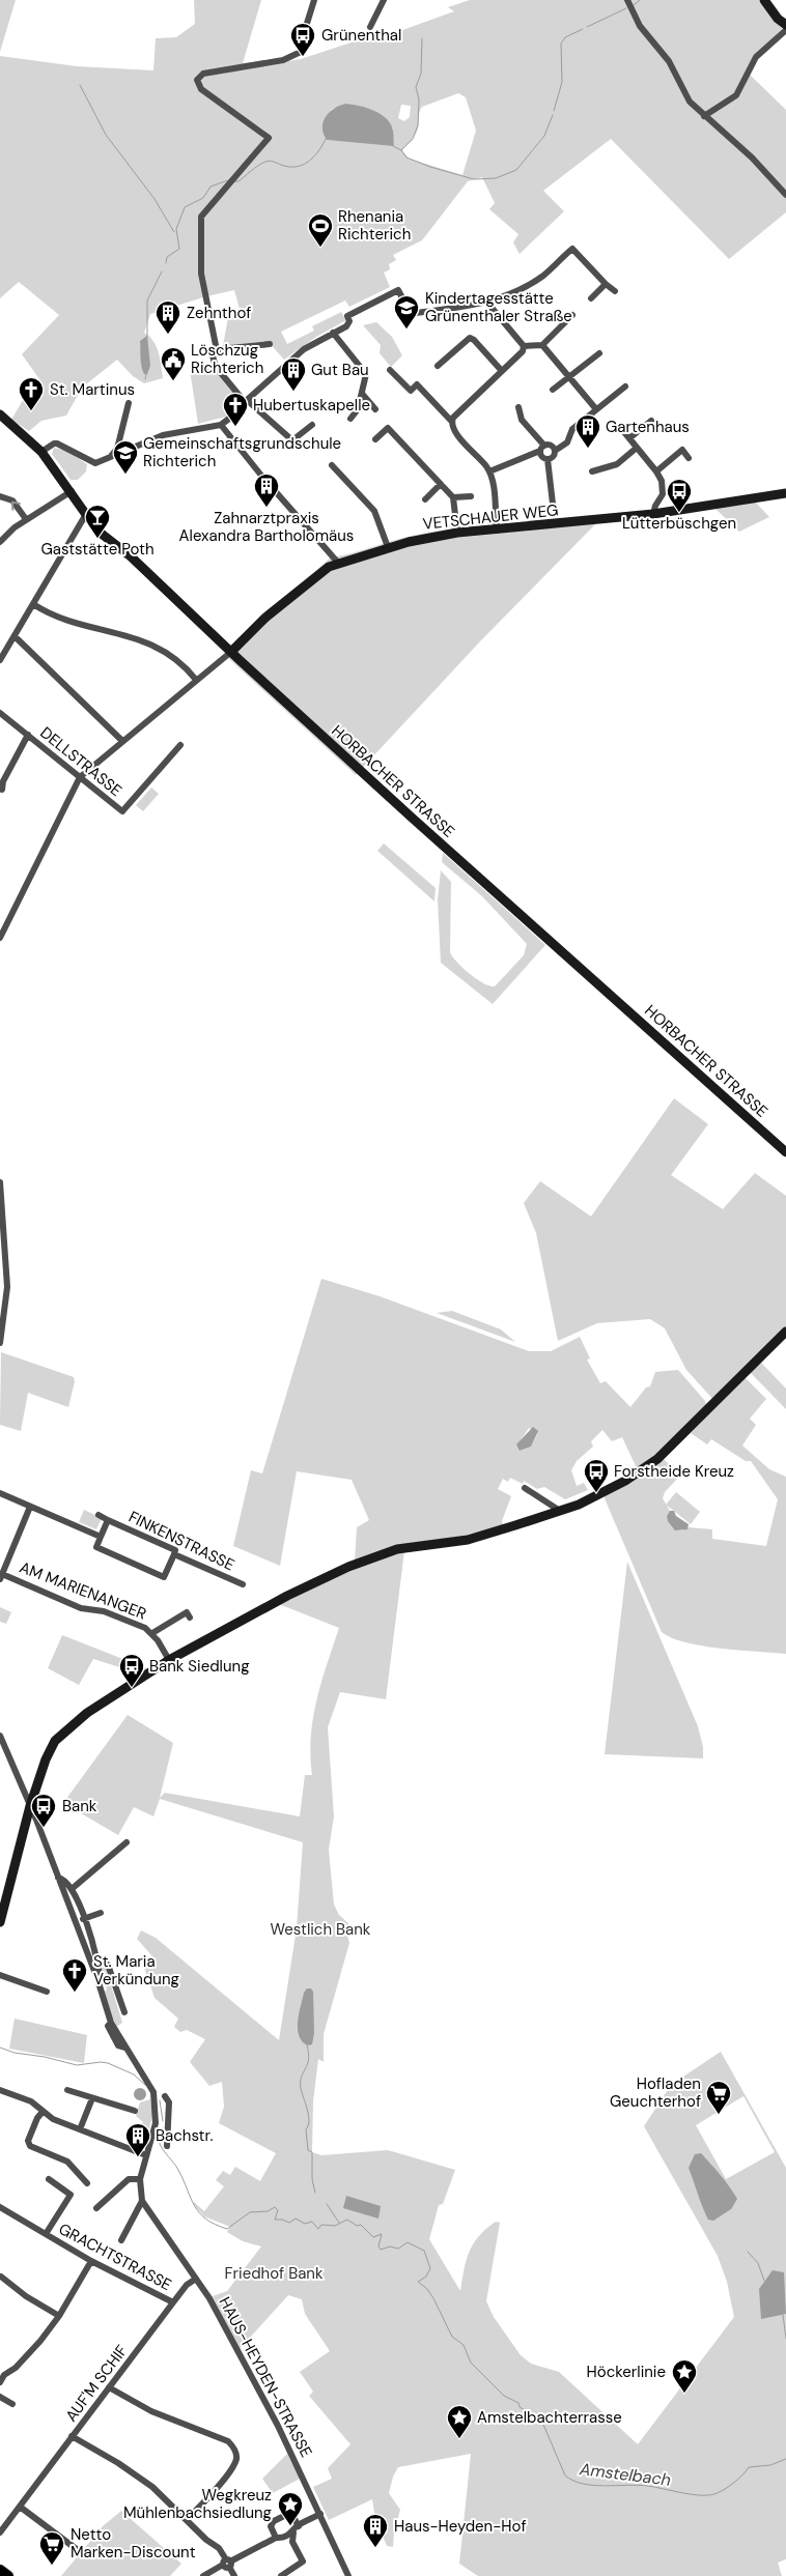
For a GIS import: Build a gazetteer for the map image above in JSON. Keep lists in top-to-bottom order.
{
  "streets": {
    "street": [
      "VETSCHAUER WEG",
      "DELLSTRASSE",
      "HORBACHER STRASSE",
      "FINKENSTRASSE",
      "AM MARIENANGER",
      "GRACHTSTRASSE",
      "HAUS-HEYDEN-STRASSE",
      "AUF'M SCHIF"
    ]
  },
  "crossings": [
    ["VETSCHAUER WEG", "HORBACHER STRASSE"],
    ["GRACHTSTRASSE", "AUF'M SCHIF"],
    ["HAUS-HEYDEN-STRASSE", "AUF'M SCHIF"]
  ],
  "water": ["Amstelbach"],
  "parks": ["Westlich Bank", "Friedhof Bank"],
  "places": {
    "bus stop": [
      "Grünenthal",
      "Lütterbüschgen",
      "Forstheide Kreuz",
      "Bank Siedlung",
      "Bank"
    ],
    "sports": ["Rhenania Richterich"],
    "school or university": ["Kindertagesstätte Grünenthaler Straße", "Gemeinschaftsgrundschule Richterich"],
    "building": [
      "Zehnthof",
      "Gut Bau",
      "Gartenhaus",
      "Zahnarztpraxis Alexandra Bartholomäus",
      "Bachstr.",
      "Haus-Heyden-Hof"
    ],
    "public building": ["Löschzug Richterich"],
    "church": ["St. Martinus", "Hubertuskapelle", "St. Maria Verkündung"],
    "bar": ["Gaststätte Poth"],
    "supermarket": ["Hofladen Geuchterhof", "Netto Marken-Discount"],
    "place": ["Höckerlinie", "Amstelbachterrasse", "Wegkreuz Mühlenbachsiedlung"]
  }
}
